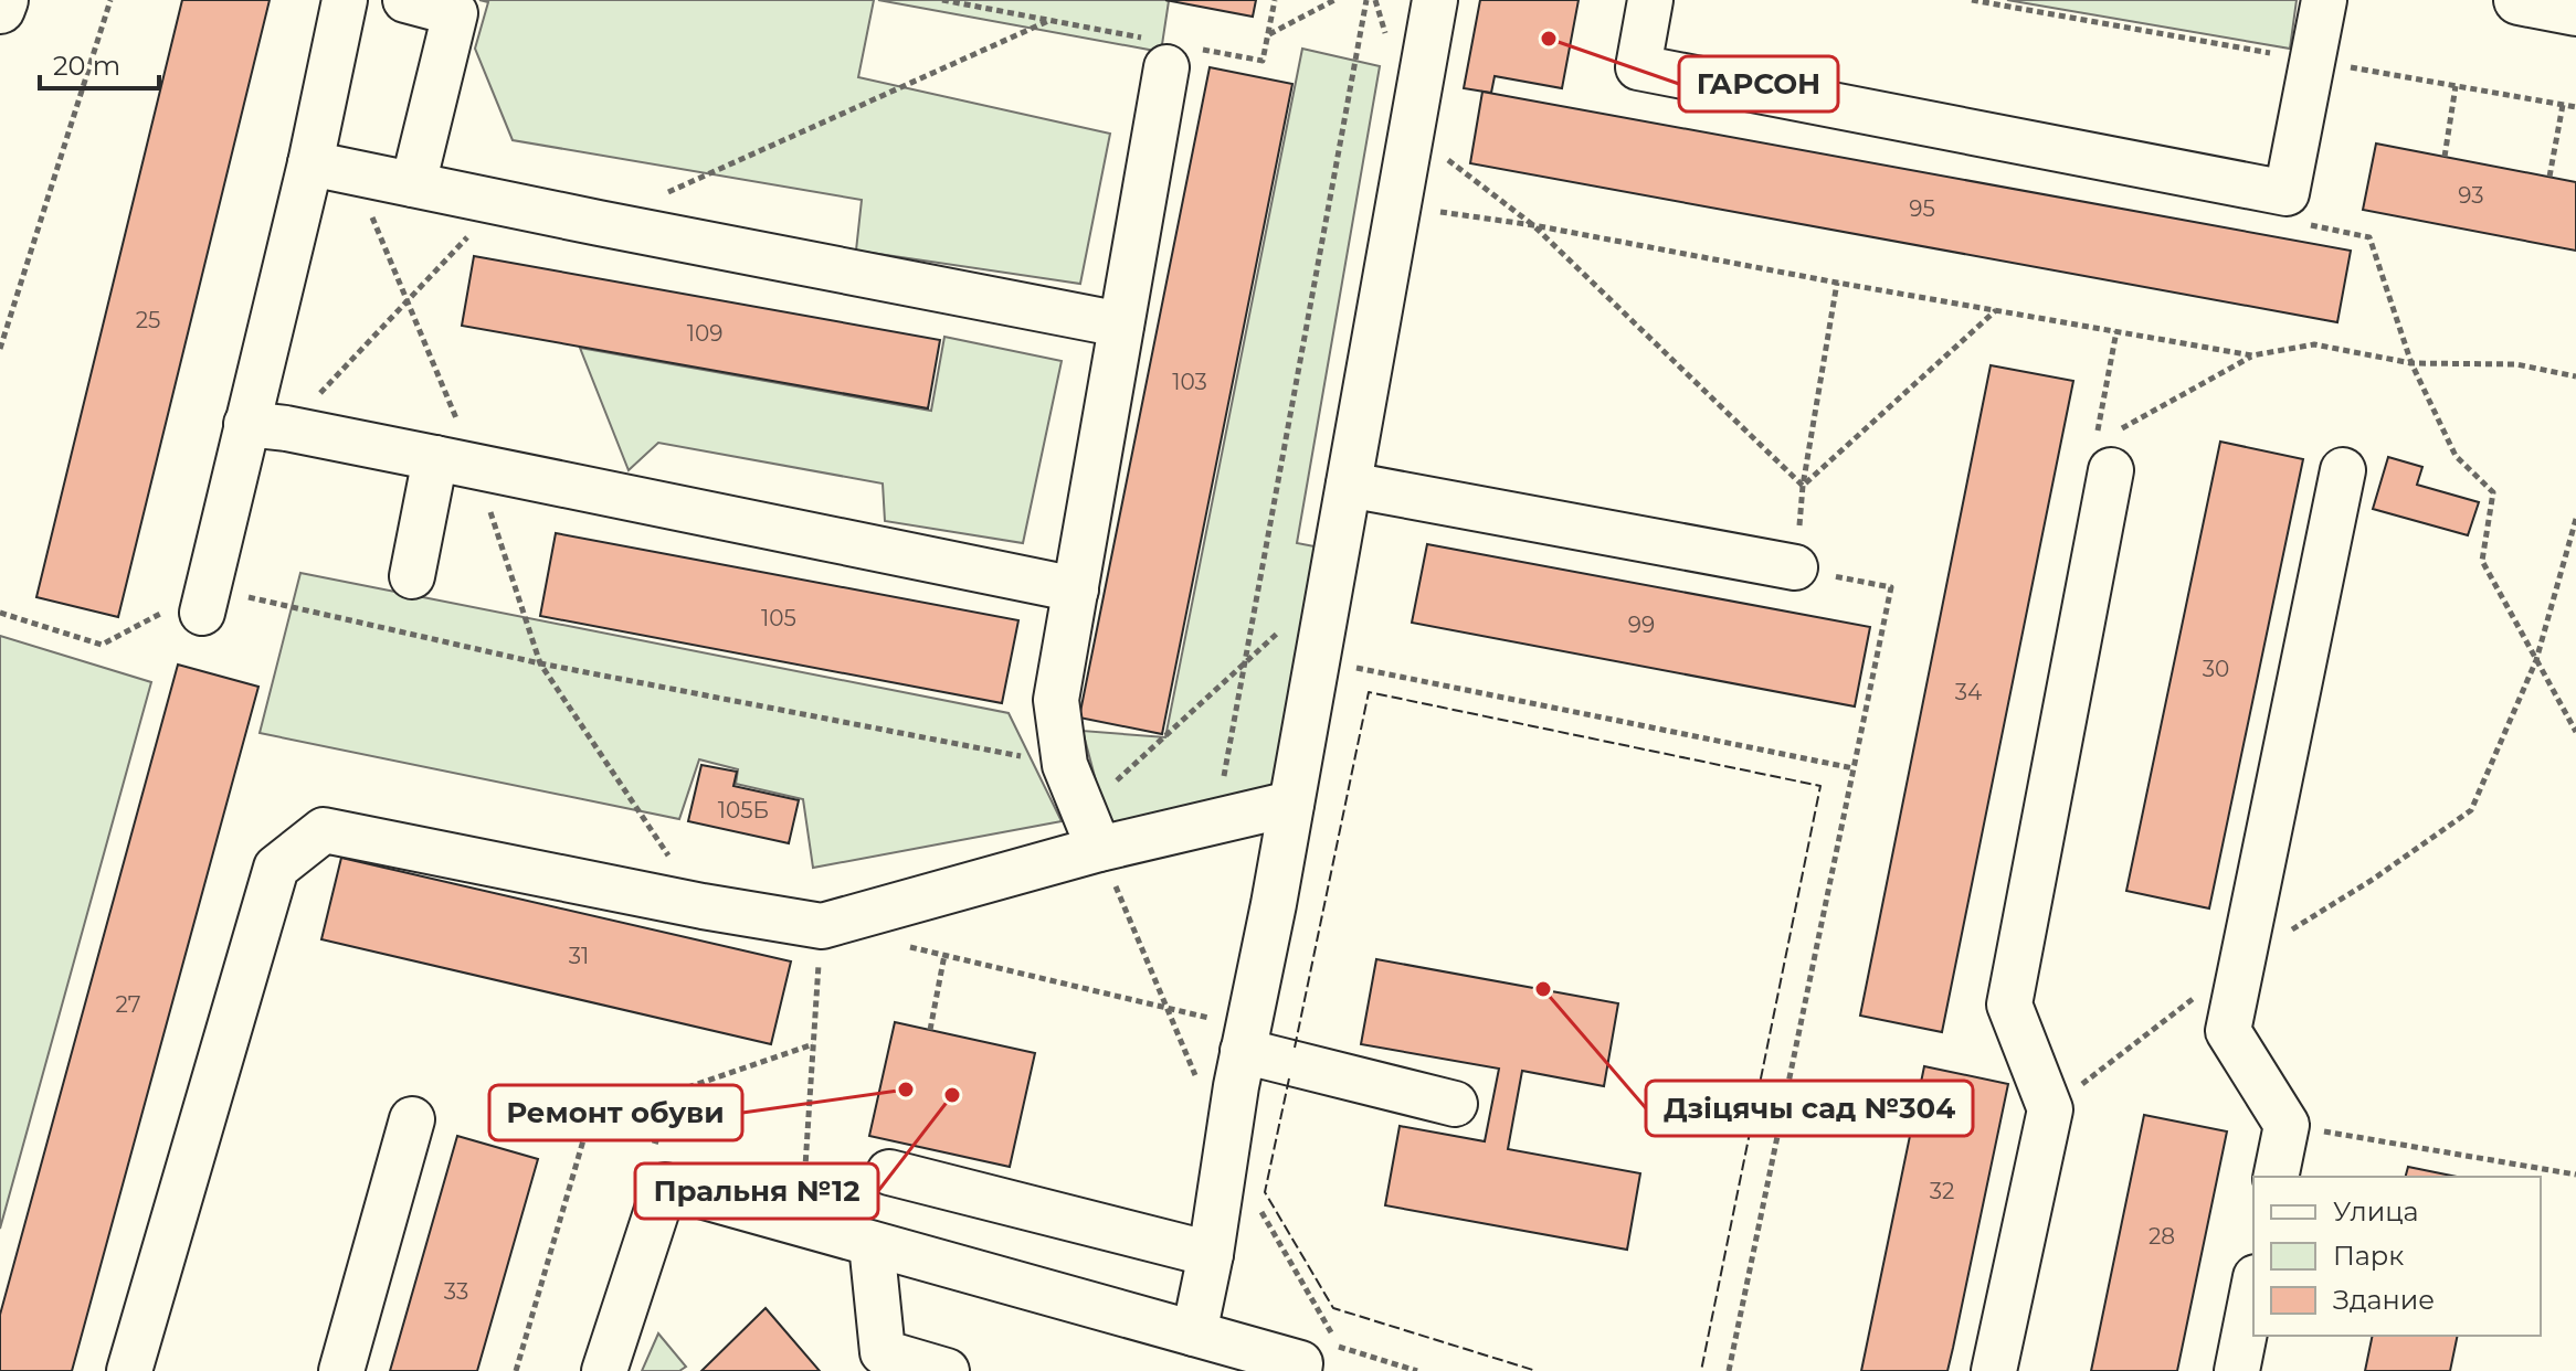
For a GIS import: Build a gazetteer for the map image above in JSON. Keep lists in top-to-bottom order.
{
  "places": [
    "ГАРСОН",
    "Дзіцячы сад №304",
    "Ремонт обуви",
    "Пральня №12"
  ],
  "house_numbers": [
    "93",
    "95",
    "25",
    "109",
    "103",
    "105",
    "99",
    "30",
    "34",
    "105Б",
    "31",
    "27",
    "32",
    "28",
    "33"
  ],
  "legend": ["Улица", "Парк", "Здание"],
  "scale_bar": "20 m"
}
